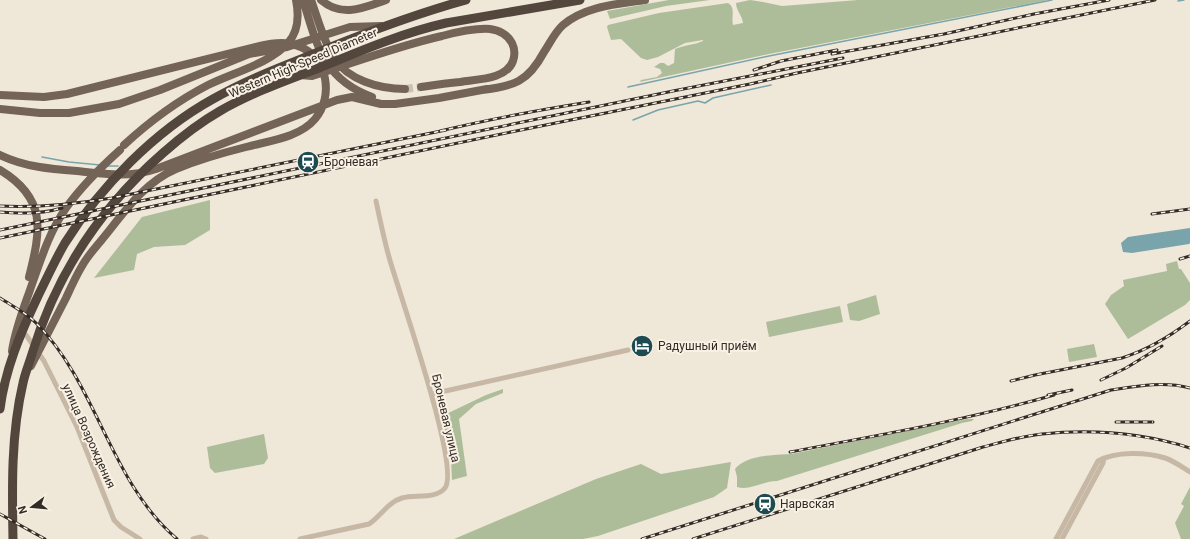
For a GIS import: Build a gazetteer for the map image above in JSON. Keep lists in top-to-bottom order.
{
  "streets": {
    "highway": ["Western High-Speed Diameter"],
    "street": ["Броневая улица", "улица Возрождения"]
  },
  "places": {
    "station": ["Броневая", "Нарвская"],
    "hotel": ["Радушный приём"]
  },
  "north": "left"
}
